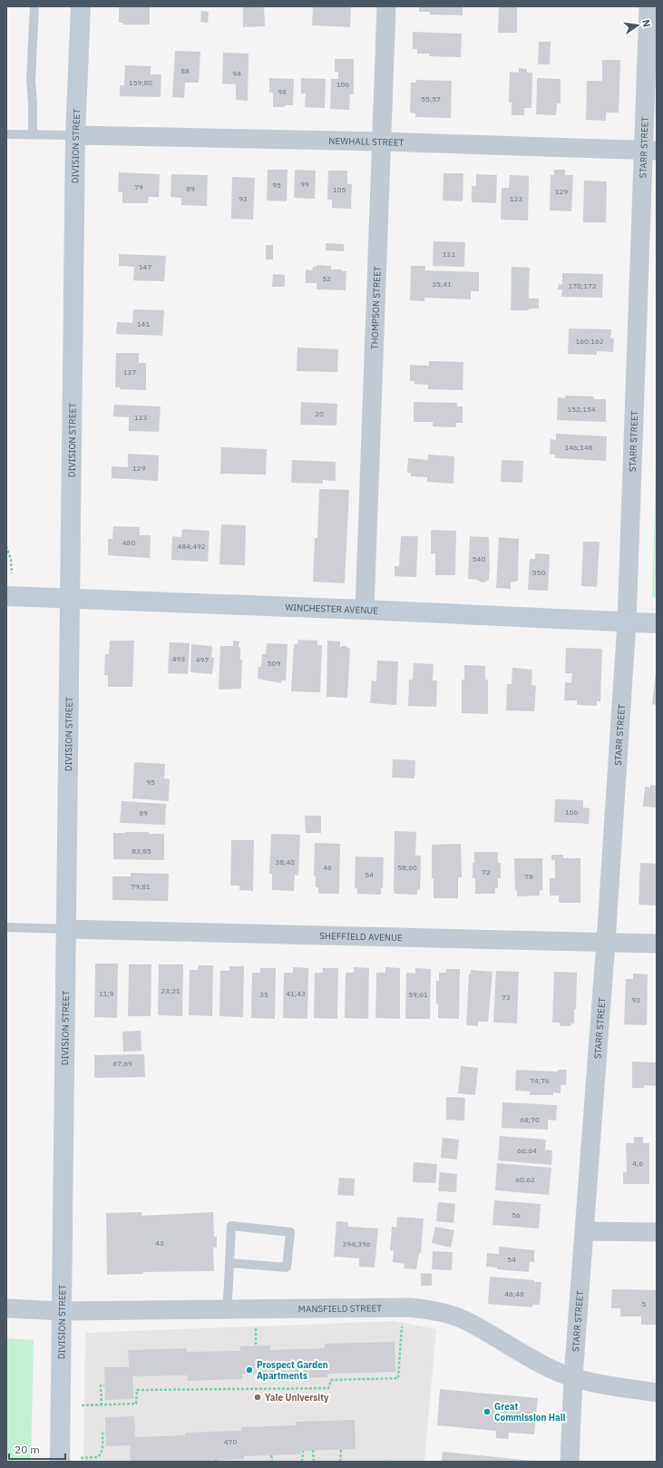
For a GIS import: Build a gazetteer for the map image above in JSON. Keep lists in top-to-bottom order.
{
  "streets": {
    "main road": ["DIVISION STREET", "WINCHESTER AVENUE"],
    "street": [
      "NEWHALL STREET",
      "STARR STREET",
      "THOMPSON STREET",
      "SHEFFIELD AVENUE",
      "MANSFIELD STREET"
    ]
  },
  "crossings": [
    ["NEWHALL STREET", "DIVISION STREET"],
    ["NEWHALL STREET", "STARR STREET"],
    ["NEWHALL STREET", "THOMPSON STREET"],
    ["DIVISION STREET", "WINCHESTER AVENUE"],
    ["DIVISION STREET", "SHEFFIELD AVENUE"],
    ["DIVISION STREET", "MANSFIELD STREET"],
    ["STARR STREET", "WINCHESTER AVENUE"],
    ["STARR STREET", "SHEFFIELD AVENUE"],
    ["STARR STREET", "MANSFIELD STREET"],
    ["THOMPSON STREET", "WINCHESTER AVENUE"]
  ],
  "places": ["Prospect Garden Apartments", "Yale University", "Great Commission Hall"],
  "house_numbers": [
    "88",
    "94",
    "159;80",
    "106",
    "98",
    "55;57",
    "99",
    "95",
    "79",
    "89",
    "105",
    "129",
    "93",
    "123",
    "111",
    "147",
    "52",
    "35;41",
    "170;172",
    "141",
    "160;162",
    "137",
    "152;154",
    "20",
    "133",
    "146;148",
    "129",
    "480",
    "484;492",
    "540",
    "550",
    "493",
    "497",
    "509",
    "95",
    "106",
    "89",
    "83;85",
    "38;40",
    "46",
    "58;60",
    "72",
    "54",
    "78",
    "79;81",
    "23;21",
    "11;9",
    "41;43",
    "35",
    "59;61",
    "73",
    "93",
    "67;69",
    "74;76",
    "68;70",
    "66;64",
    "4;6",
    "60;62",
    "56",
    "43",
    "394;396",
    "54",
    "46;48",
    "5",
    "470"
  ],
  "scale_bar": "20 m",
  "north": "right"
}
